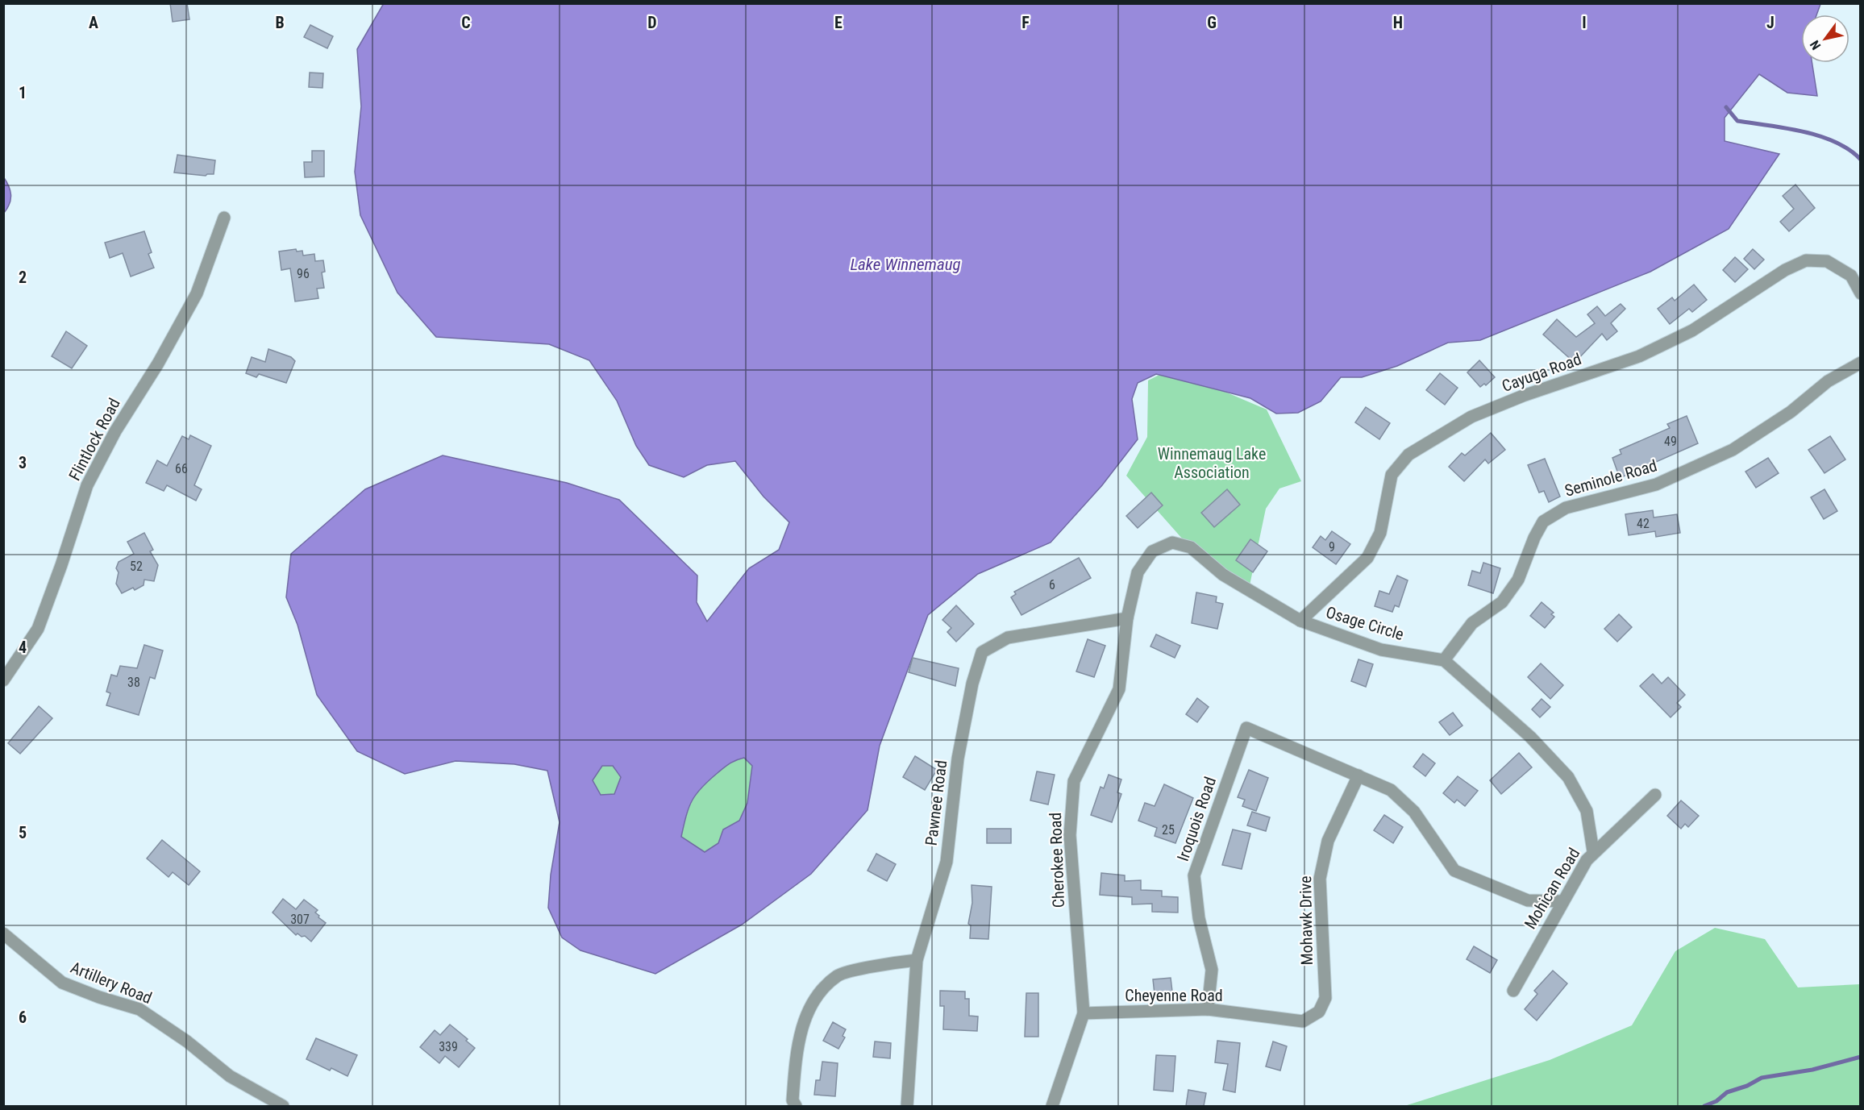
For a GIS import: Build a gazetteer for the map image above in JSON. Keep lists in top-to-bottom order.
{
  "streets": {
    "street": [
      "Cayuga Road",
      "Flintlock Road",
      "Seminole Road",
      "Osage Circle",
      "Pawnee Road",
      "Iroquois Road",
      "Cherokee Road",
      "Mohican Road",
      "Mohawk Drive",
      "Artillery Road",
      "Cheyenne Road"
    ]
  },
  "crossings": [
    ["Cayuga Road", "Osage Circle"],
    ["Seminole Road", "Osage Circle"],
    ["Osage Circle", "Pawnee Road"],
    ["Osage Circle", "Cherokee Road"],
    ["Pawnee Road", "Cherokee Road"],
    ["Iroquois Road", "Mohawk Drive"],
    ["Iroquois Road", "Cheyenne Road"],
    ["Cherokee Road", "Cheyenne Road"],
    ["Mohawk Drive", "Cheyenne Road"]
  ],
  "water": ["Lake Winnemaug"],
  "parks": ["Winnemaug Lake Association"],
  "house_numbers": [
    "96",
    "49",
    "66",
    "42",
    "9",
    "52",
    "6",
    "38",
    "25",
    "307",
    "339"
  ],
  "north": "bottom left",
  "grid": {
    "columns": [
      "A",
      "B",
      "C",
      "D",
      "E",
      "F",
      "G",
      "H",
      "I",
      "J"
    ],
    "rows": [
      "1",
      "2",
      "3",
      "4",
      "5",
      "6"
    ]
  }
}
